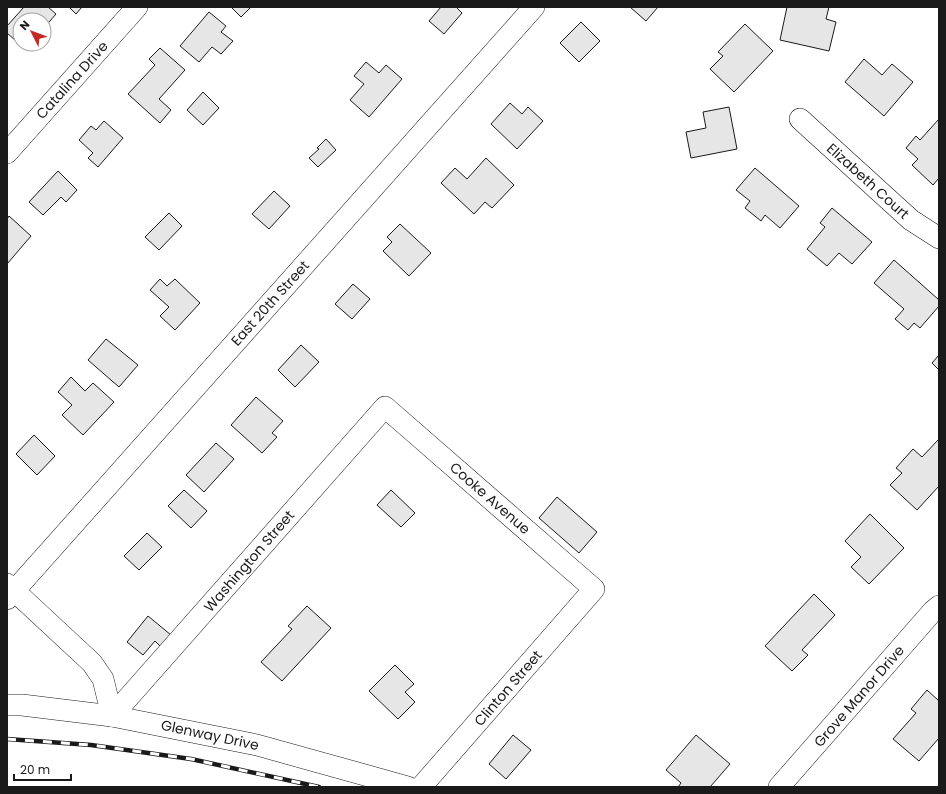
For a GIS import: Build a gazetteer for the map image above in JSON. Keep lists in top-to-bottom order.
{
  "streets": {
    "street": [
      "Catalina Drive",
      "Elizabeth Court",
      "East 20th Street",
      "Cooke Avenue",
      "Washington Street",
      "Clinton Street",
      "Grove Manor Drive",
      "Glenway Drive"
    ]
  },
  "crossings": [
    ["Cooke Avenue", "Washington Street"],
    ["Cooke Avenue", "Clinton Street"],
    ["Washington Street", "Glenway Drive"]
  ],
  "scale_bar": "20 m",
  "north": "top left"
}
